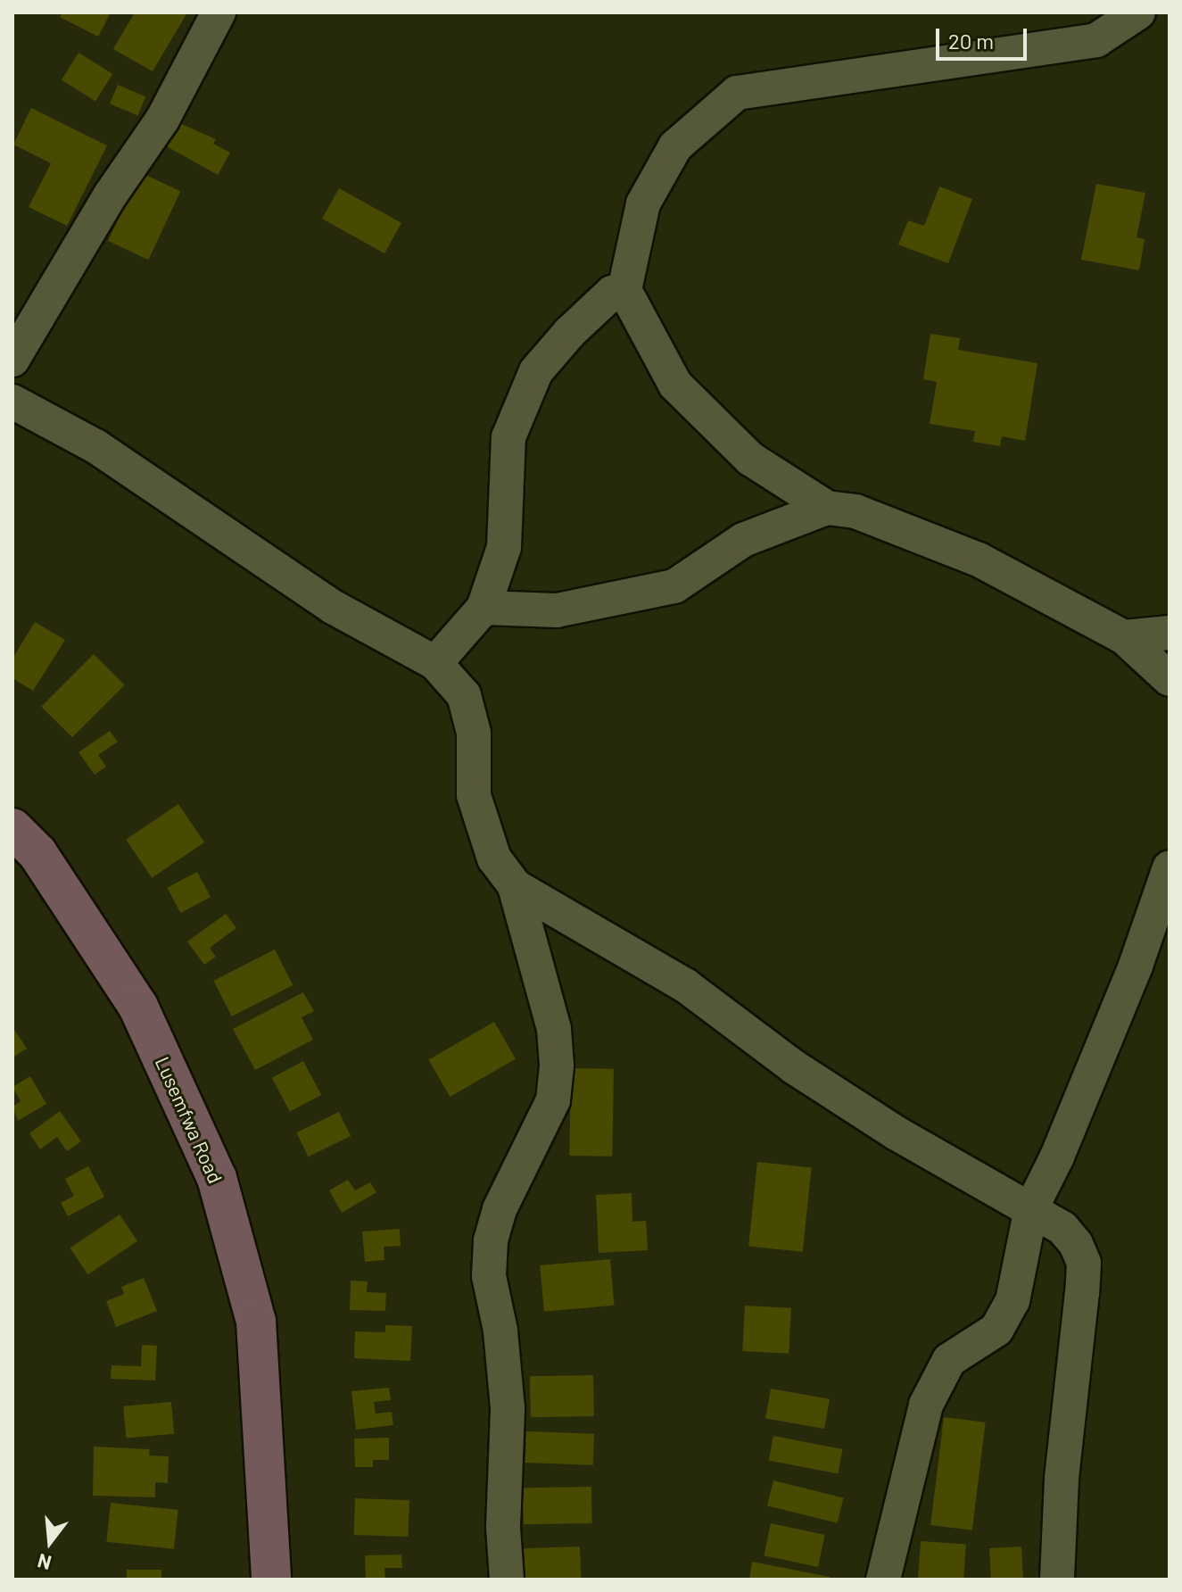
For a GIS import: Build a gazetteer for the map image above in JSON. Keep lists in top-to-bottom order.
{
  "streets": {
    "street": ["Lusemfwa Road"]
  },
  "scale_bar": "20 m",
  "north": "bottom"
}
